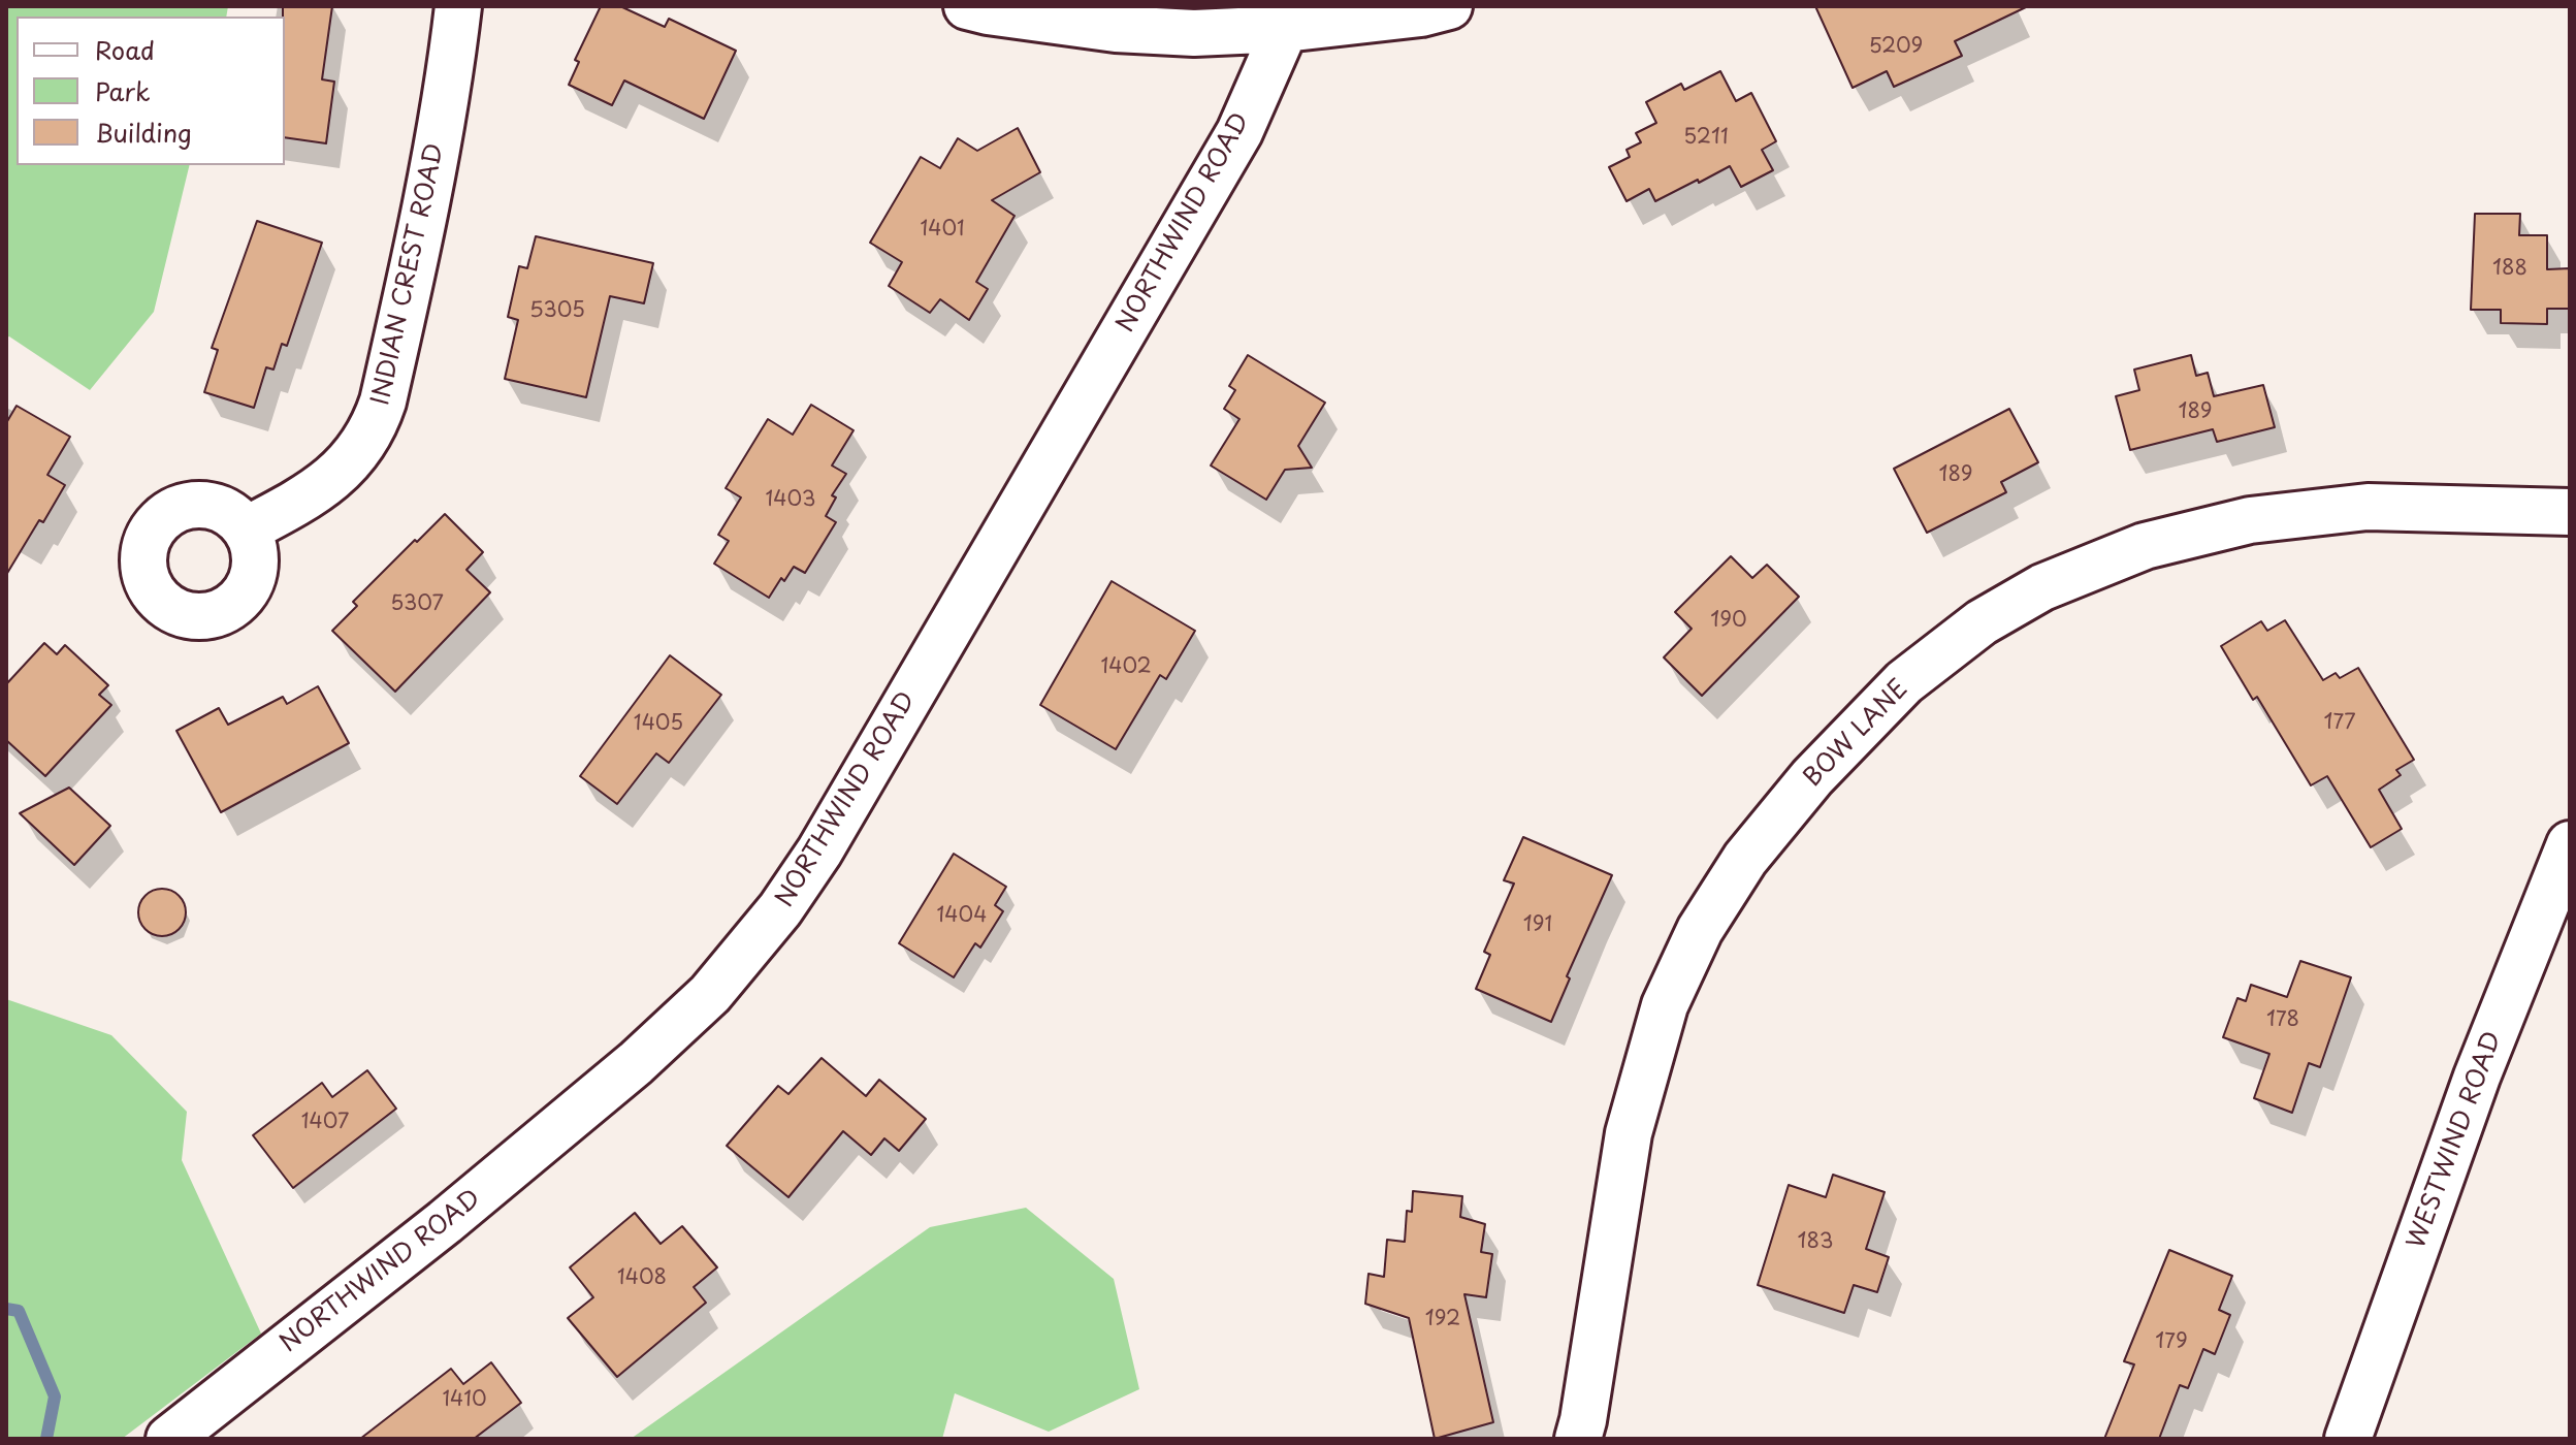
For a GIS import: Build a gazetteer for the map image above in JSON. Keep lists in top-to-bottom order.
{
  "streets": {
    "street": [
      "NORTHWIND ROAD",
      "INDIAN CREST ROAD",
      "BOW LANE",
      "WESTWIND ROAD"
    ]
  },
  "house_numbers": [
    "5209",
    "5211",
    "1401",
    "188",
    "5305",
    "189",
    "189",
    "1403",
    "5307",
    "190",
    "1402",
    "177",
    "1405",
    "1404",
    "191",
    "178",
    "1407",
    "183",
    "1408",
    "192",
    "179",
    "1410"
  ],
  "legend": ["Road", "Park", "Building"]
}
